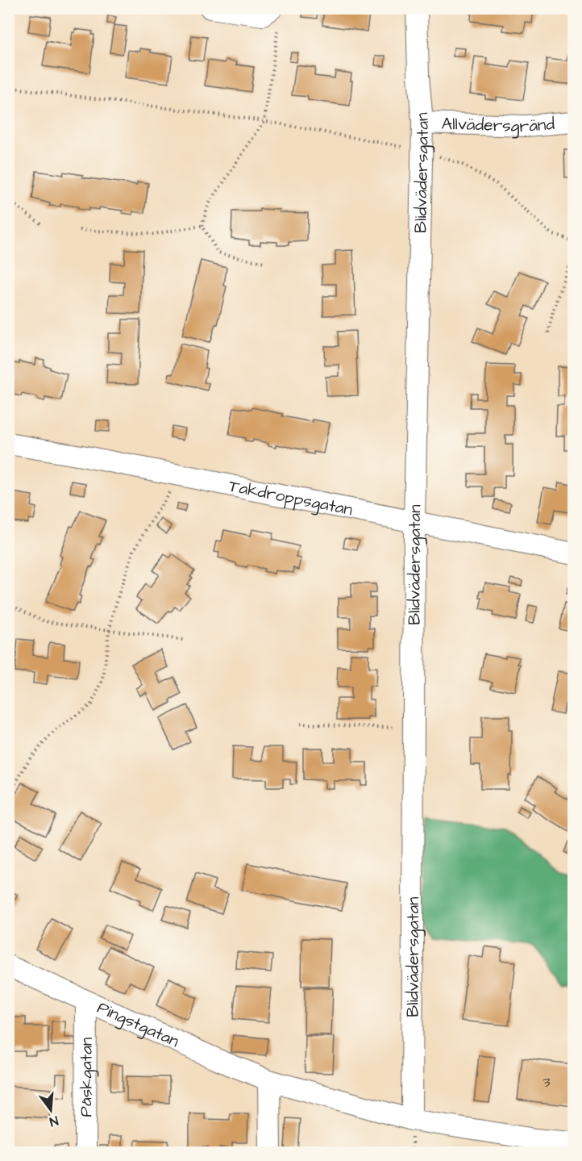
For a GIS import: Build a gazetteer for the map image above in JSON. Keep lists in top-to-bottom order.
{
  "streets": {
    "street": [
      "Allvädersgränd",
      "Blidvädersgatan",
      "Takdroppsgatan",
      "Pingstgatan",
      "Påskgatan"
    ]
  },
  "crossings": [
    ["Allvädersgränd", "Blidvädersgatan"],
    ["Blidvädersgatan", "Takdroppsgatan"],
    ["Blidvädersgatan", "Pingstgatan"],
    ["Pingstgatan", "Påskgatan"]
  ],
  "house_numbers": ["3"],
  "north": "bottom"
}
